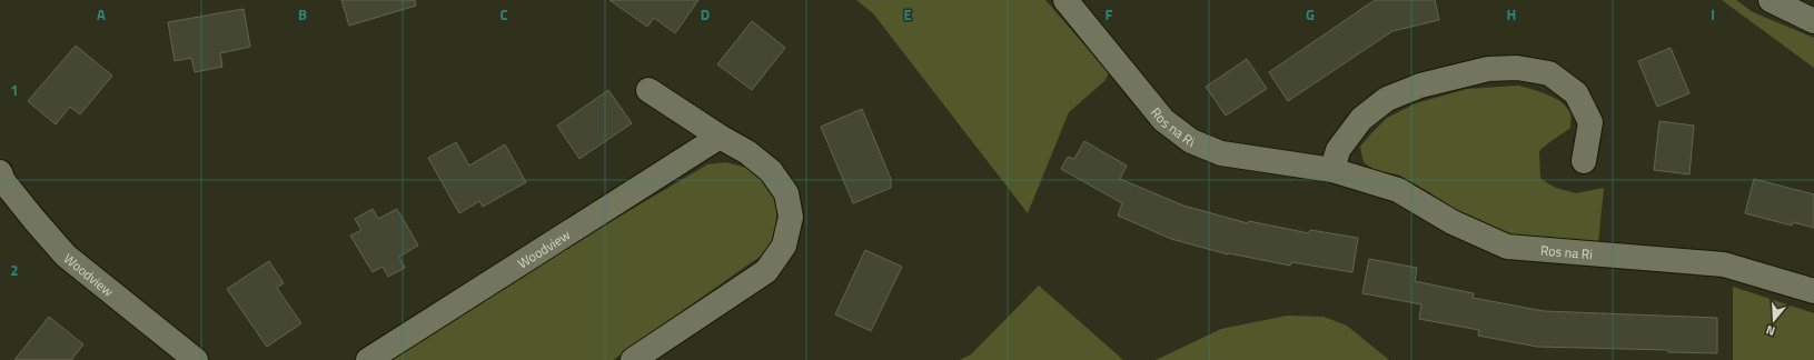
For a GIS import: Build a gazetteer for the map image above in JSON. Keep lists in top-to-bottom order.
{
  "streets": {
    "street": ["Ros na Ri", "Woodview"]
  },
  "north": "bottom",
  "grid": {
    "columns": [
      "A",
      "B",
      "C",
      "D",
      "E",
      "F",
      "G",
      "H",
      "I"
    ],
    "rows": ["1", "2"]
  }
}
